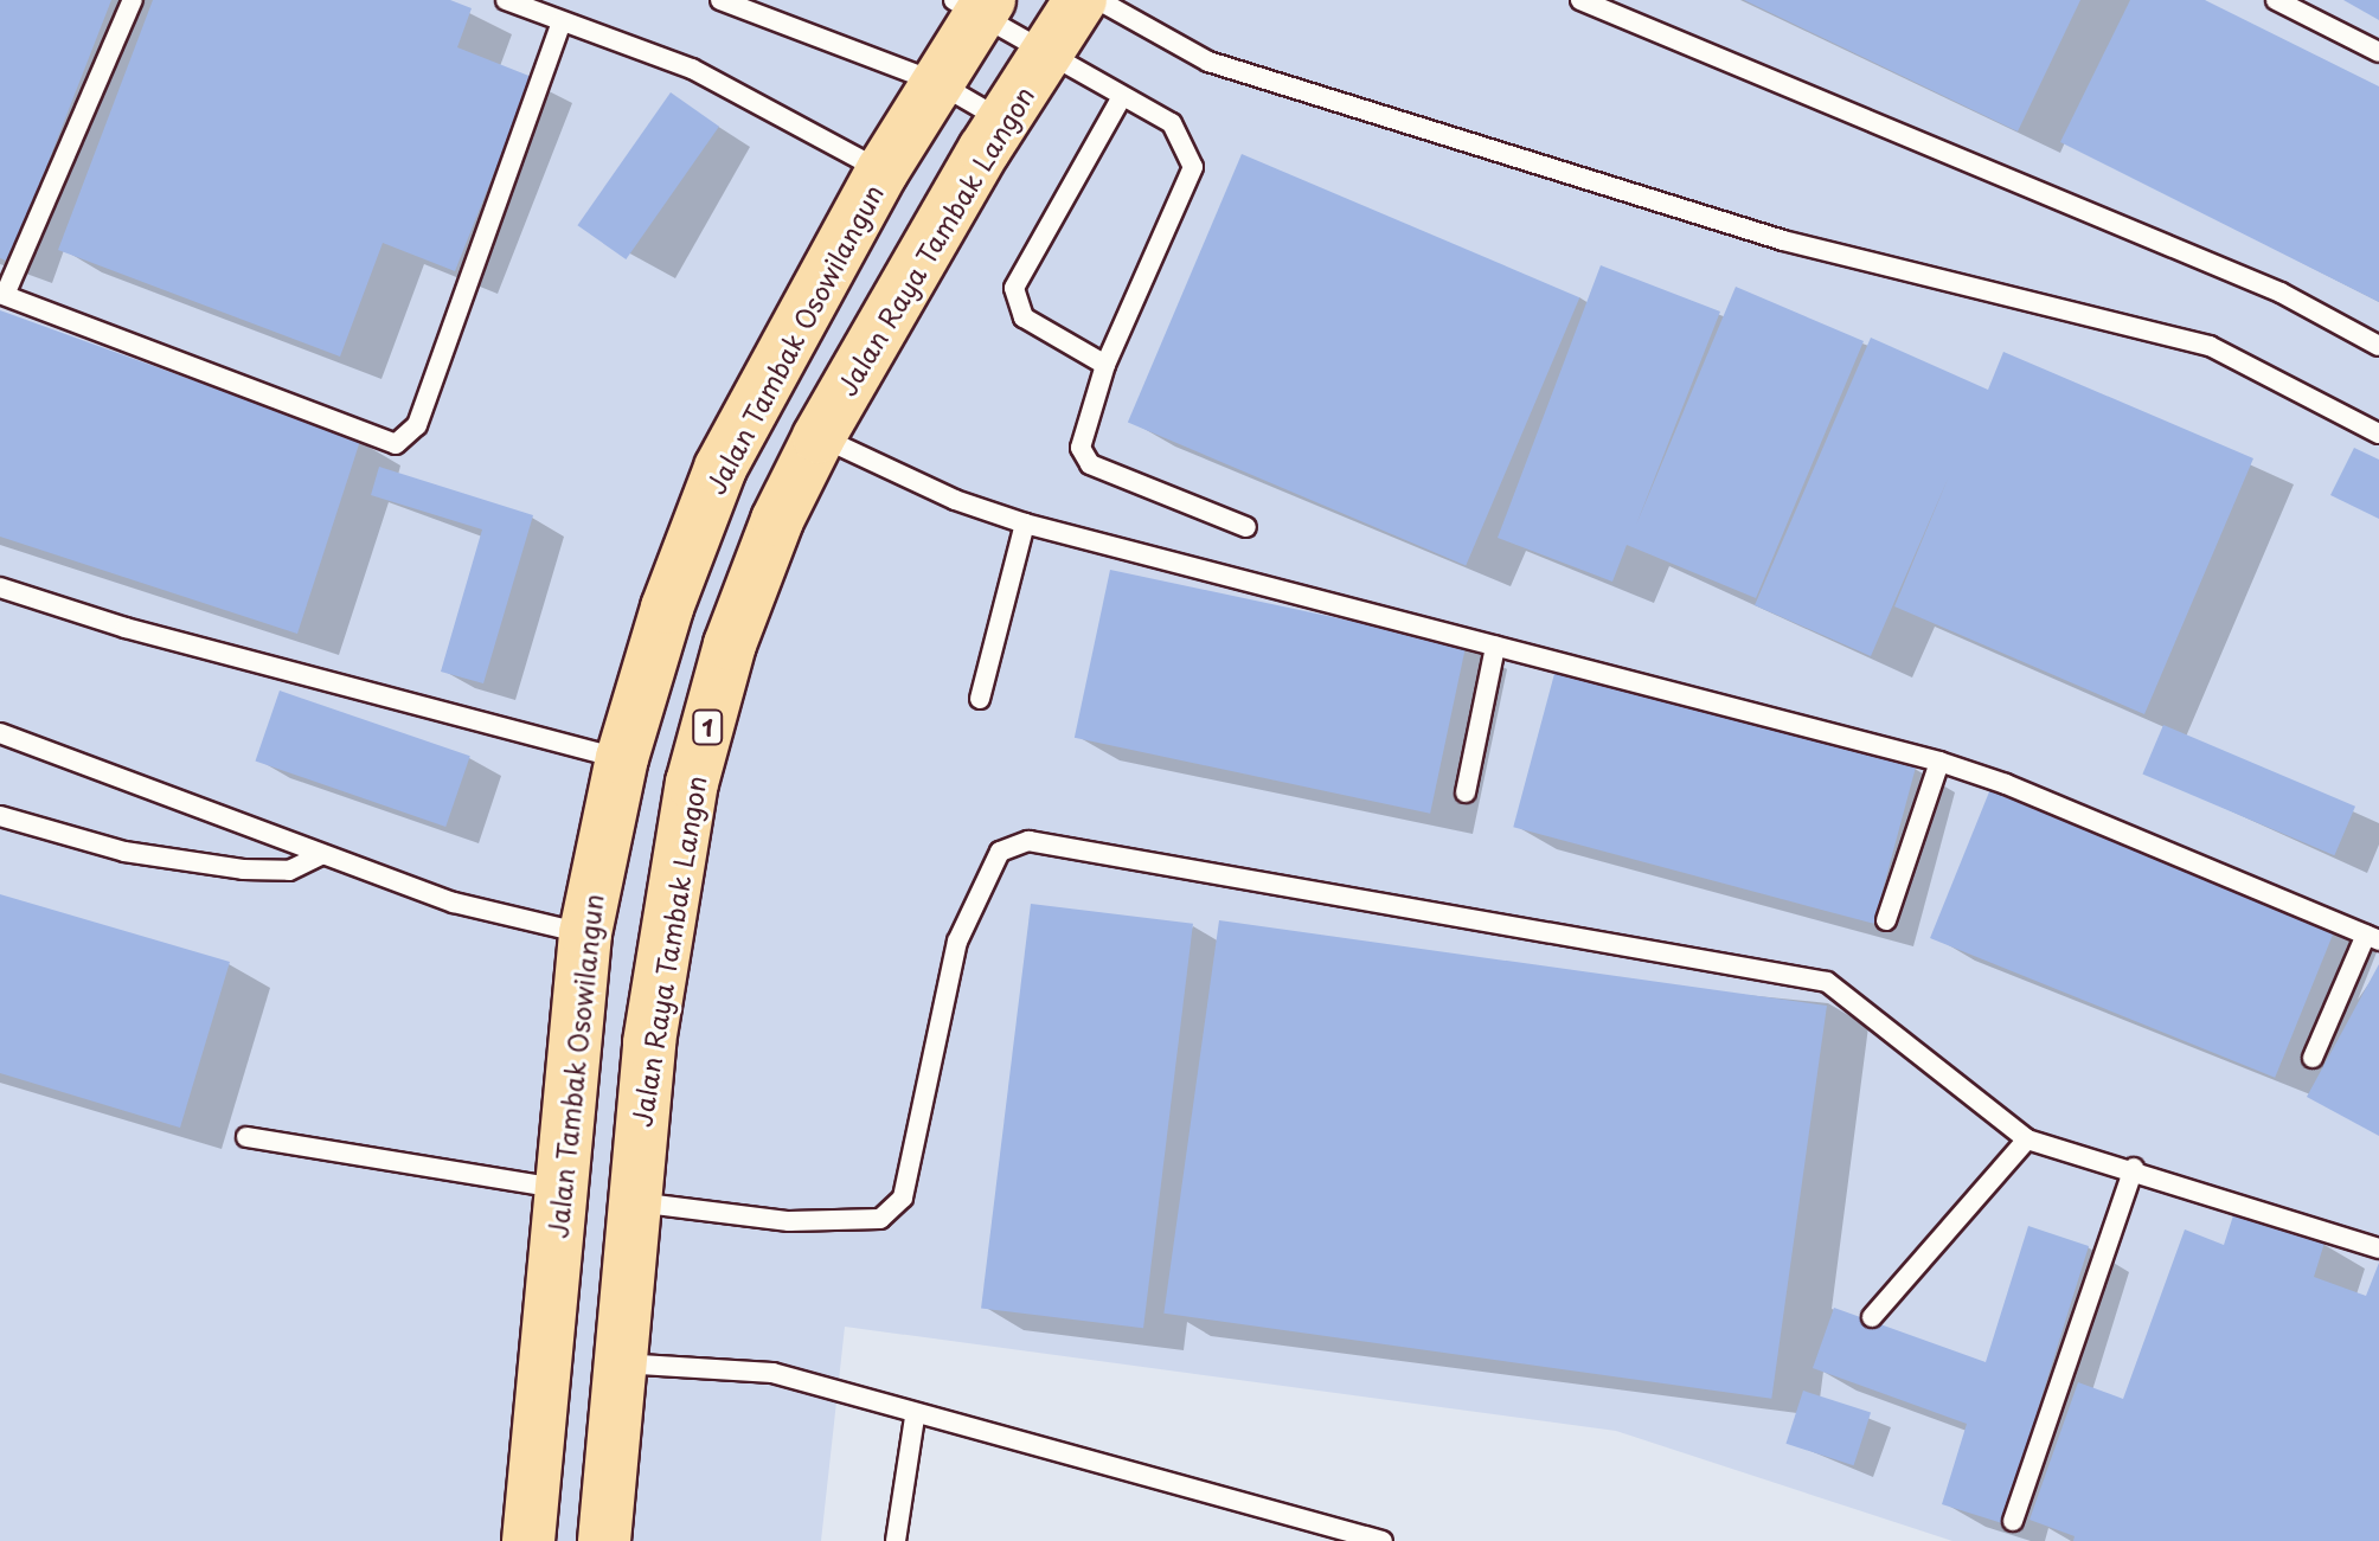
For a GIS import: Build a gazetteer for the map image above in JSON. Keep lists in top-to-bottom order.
{
  "streets": {
    "highway": ["Jalan Raya Tambak Langon", "Jalan Tambak Osowilangun", "1"]
  }
}
